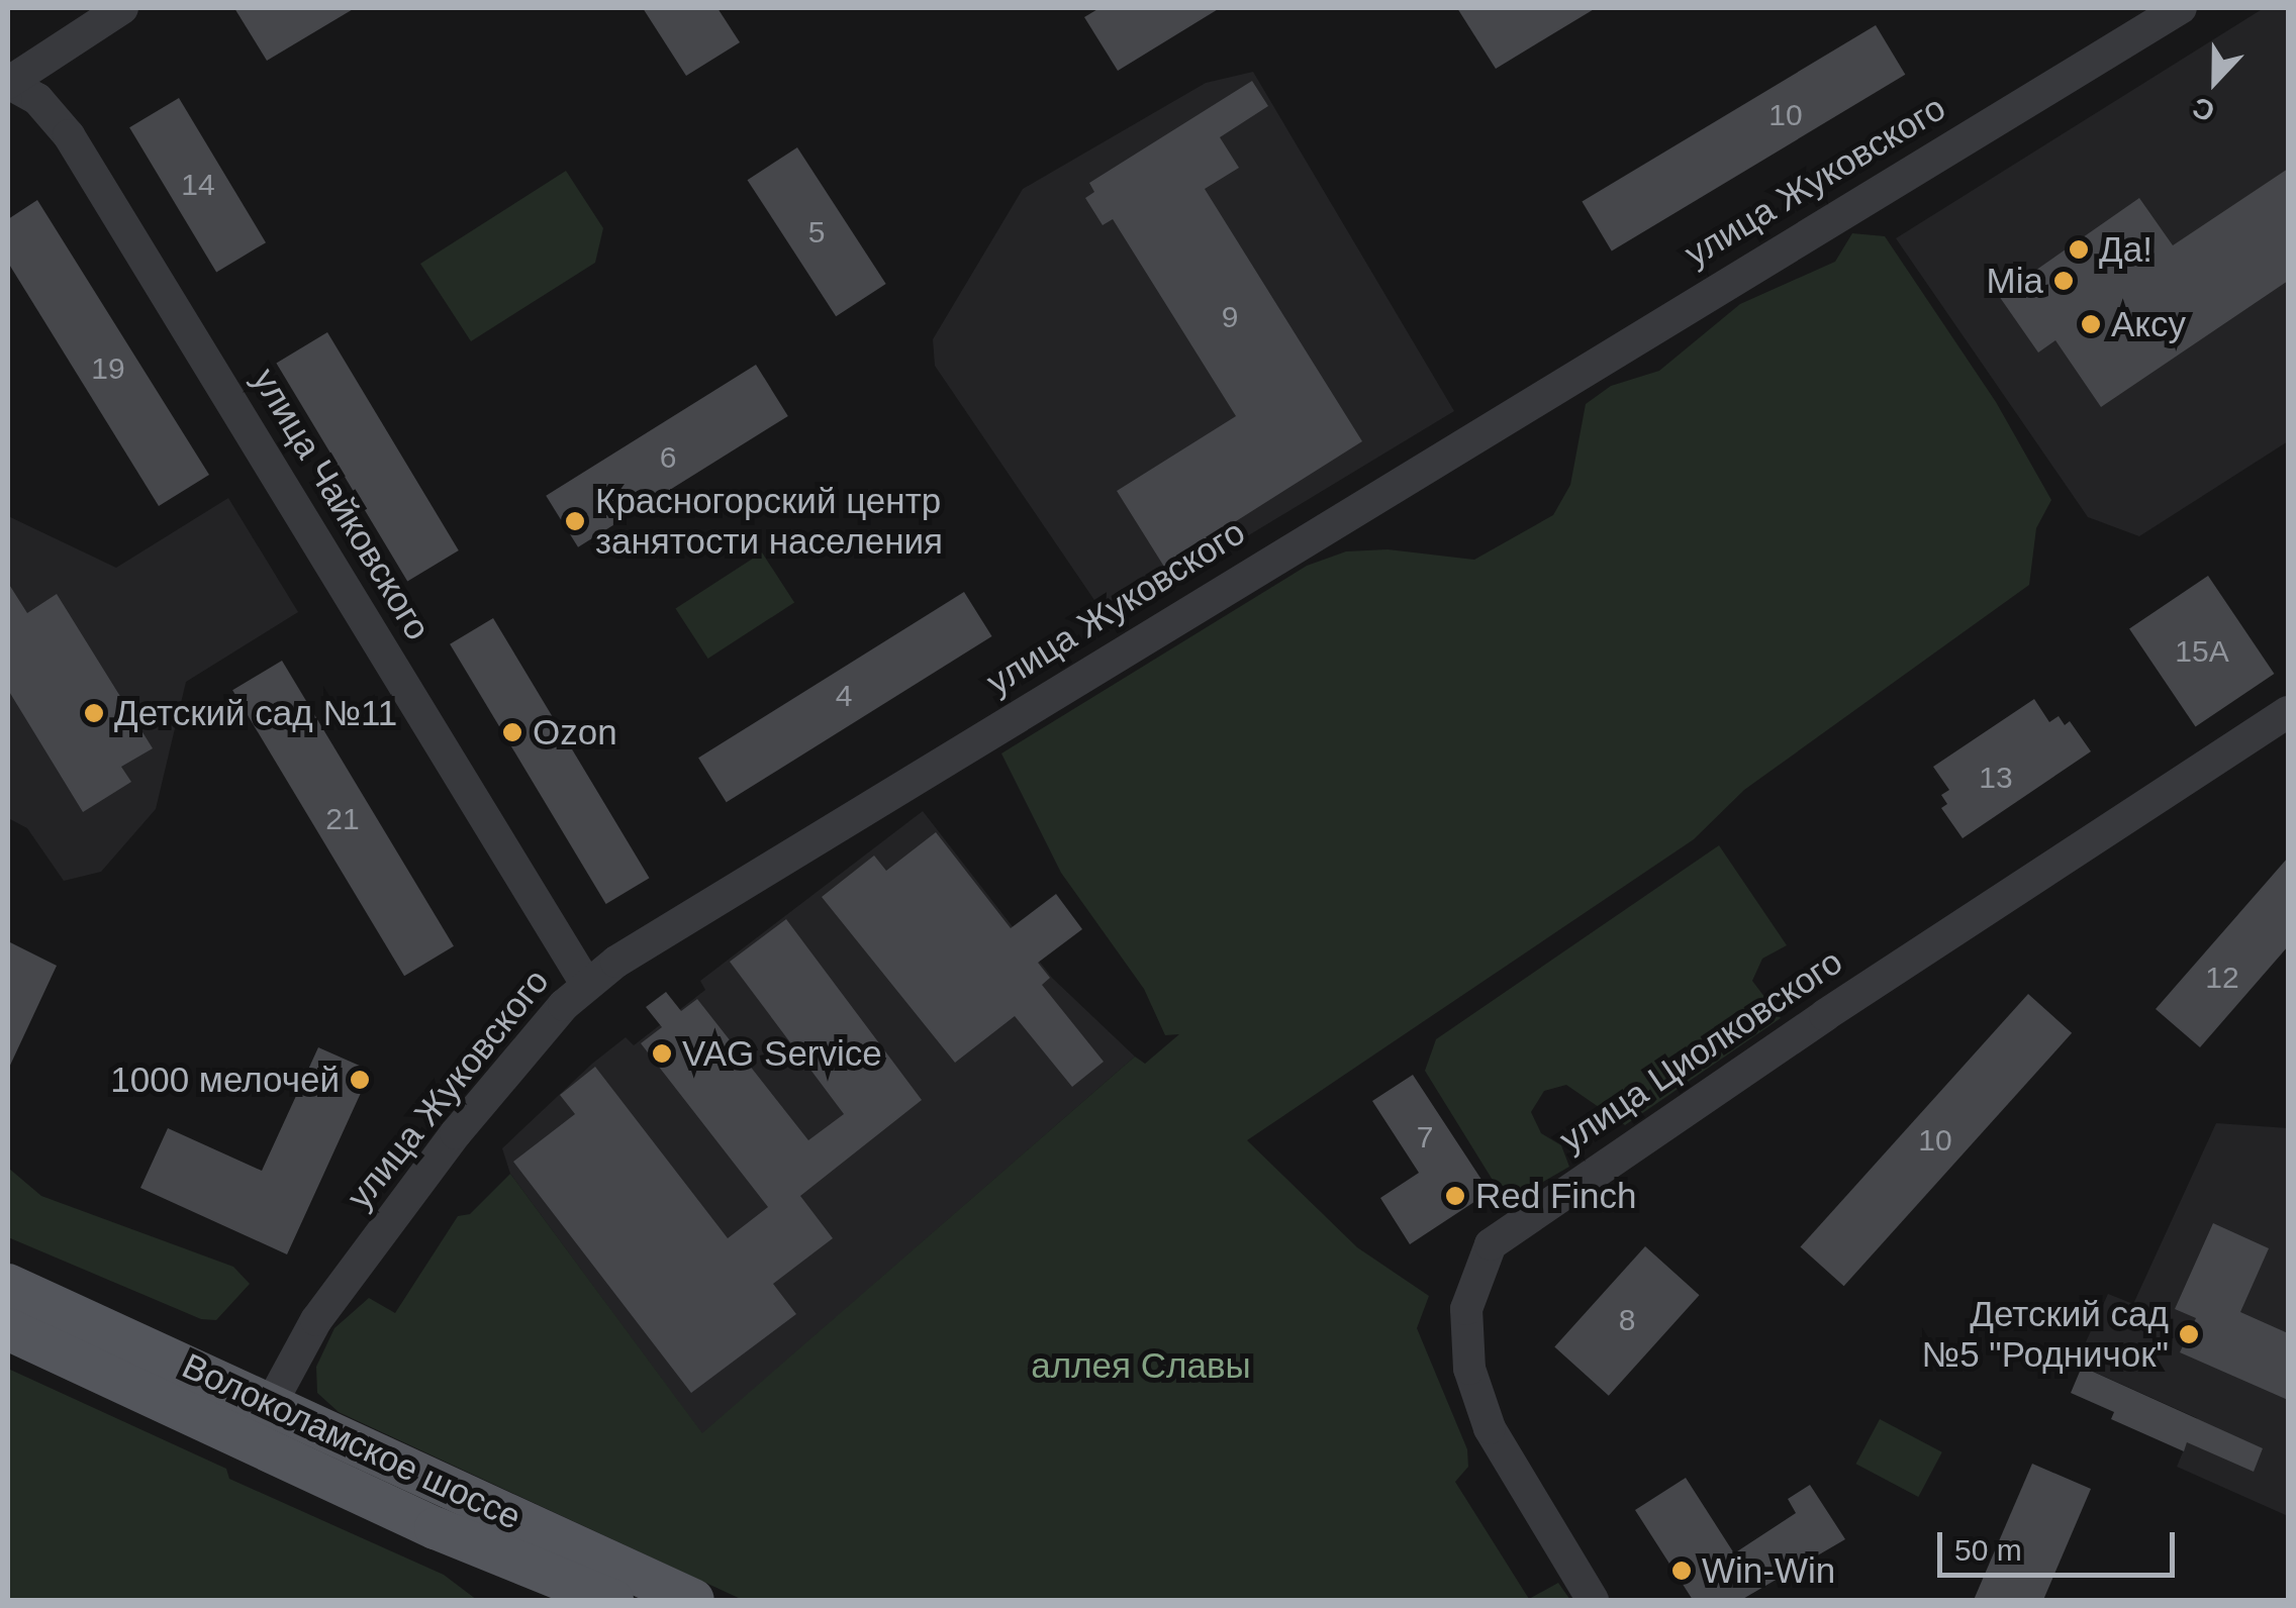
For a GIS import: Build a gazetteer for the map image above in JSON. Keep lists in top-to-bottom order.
{
  "streets": {
    "main road": ["Волоколамское шоссе"],
    "street": ["улица Жуковского", "улица Чайковского", "улица Циолковского"]
  },
  "crossings": [
    ["улица Жуковского", "улица Чайковского"],
    ["улица Жуковского", "Волоколамское шоссе"]
  ],
  "parks": ["аллея Славы"],
  "places": [
    "Да!",
    "Mia",
    "Аксу",
    "Красногорский центр занятости населения",
    "Детский сад №11",
    "Ozon",
    "VAG Service",
    "1000 мелочей",
    "Red Finch",
    "Детский сад №5 \"Родничок\"",
    "Win-Win"
  ],
  "house_numbers": [
    "10",
    "14",
    "5",
    "9",
    "19",
    "6",
    "15А",
    "4",
    "13",
    "21",
    "12",
    "7",
    "10",
    "8"
  ],
  "scale_bar": "50 m",
  "north": "bottom"
}
